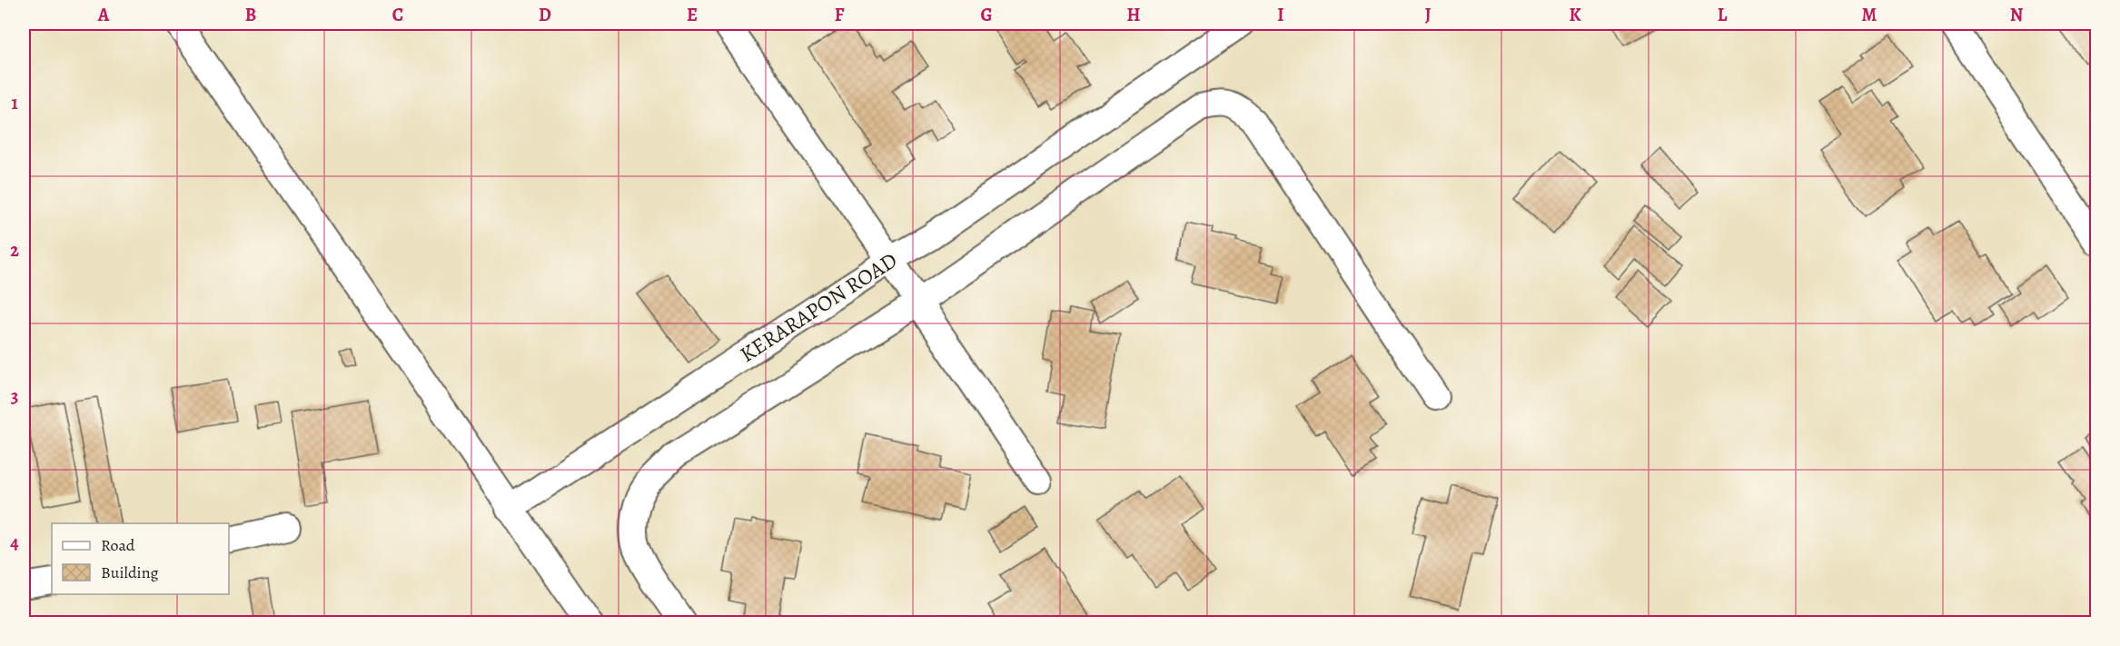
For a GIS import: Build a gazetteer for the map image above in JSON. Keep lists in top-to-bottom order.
{
  "streets": {
    "street": ["KERARAPON ROAD"]
  },
  "legend": ["Road", "Building"],
  "grid": {
    "columns": [
      "A",
      "B",
      "C",
      "D",
      "E",
      "F",
      "G",
      "H",
      "I",
      "J",
      "K",
      "L",
      "M",
      "N"
    ],
    "rows": [
      "1",
      "2",
      "3",
      "4"
    ]
  }
}
